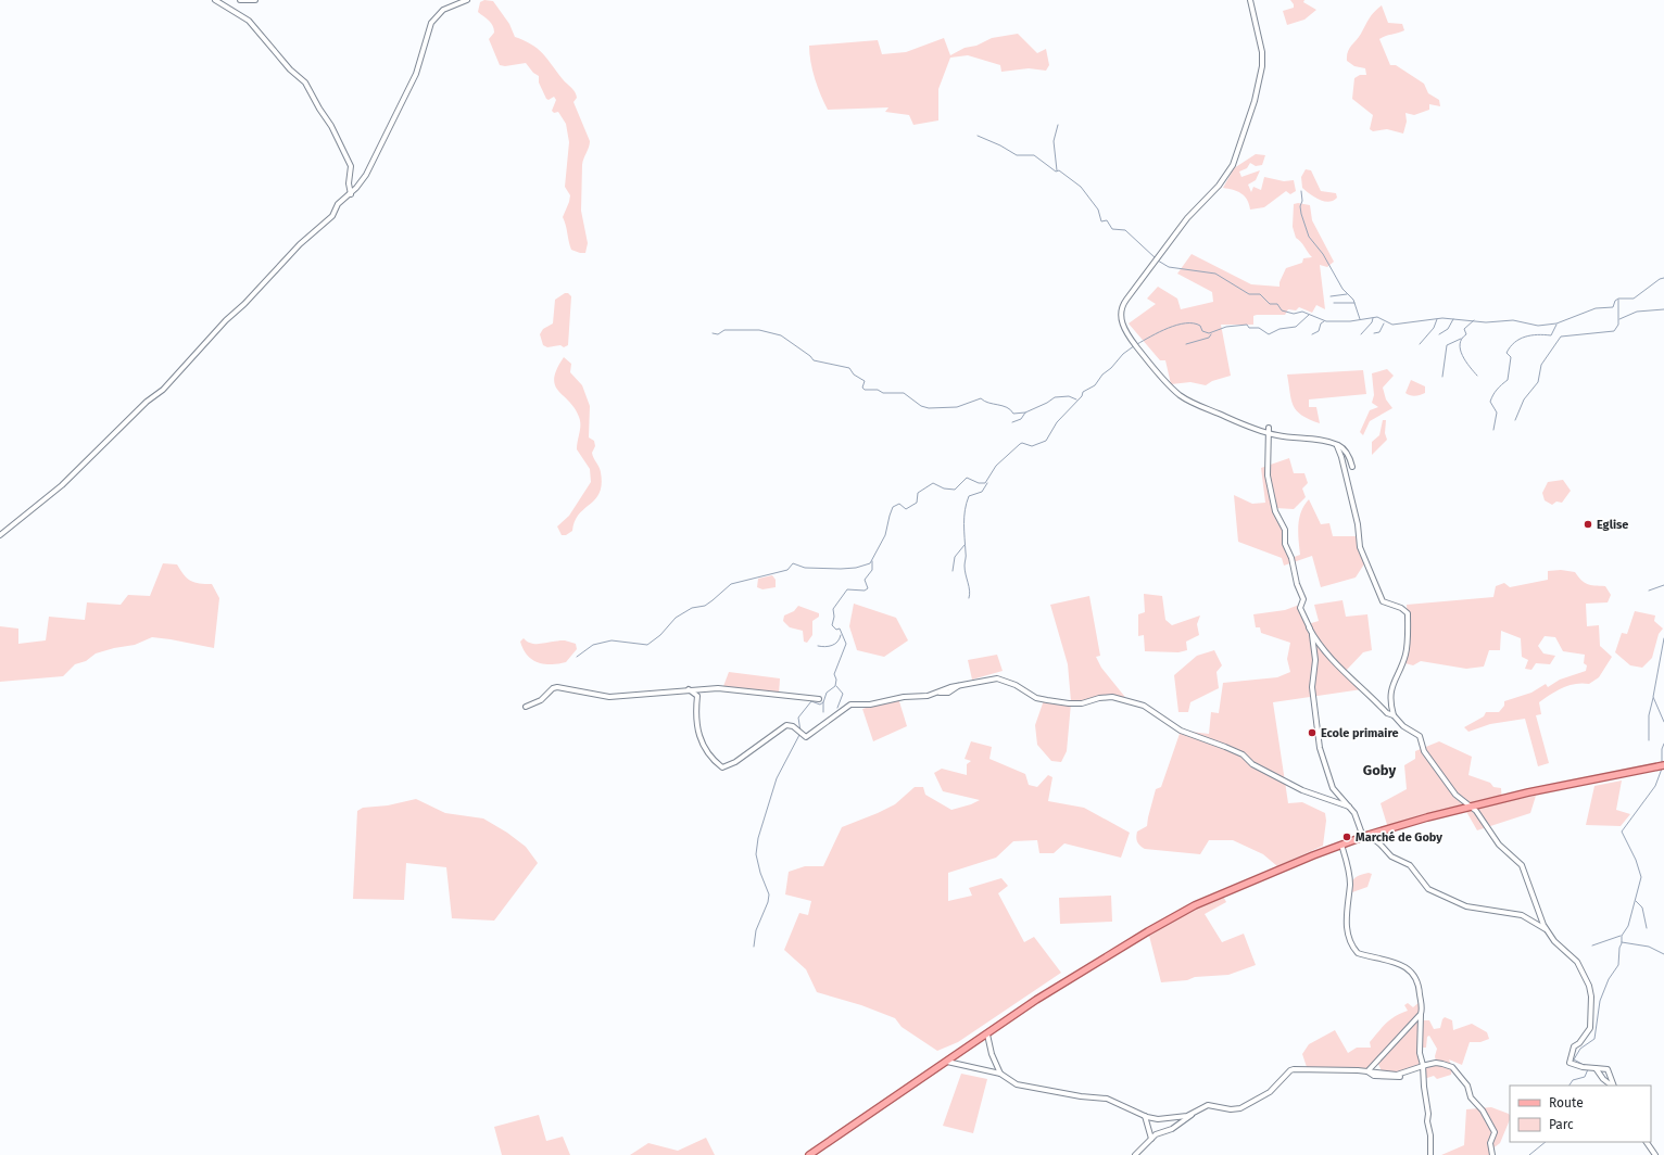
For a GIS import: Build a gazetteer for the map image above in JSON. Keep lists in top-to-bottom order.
{
  "districts": ["Goby"],
  "places": ["Eglise", "Ecole primaire", "Marché de Goby"],
  "legend": ["Route", "Parc"]
}
